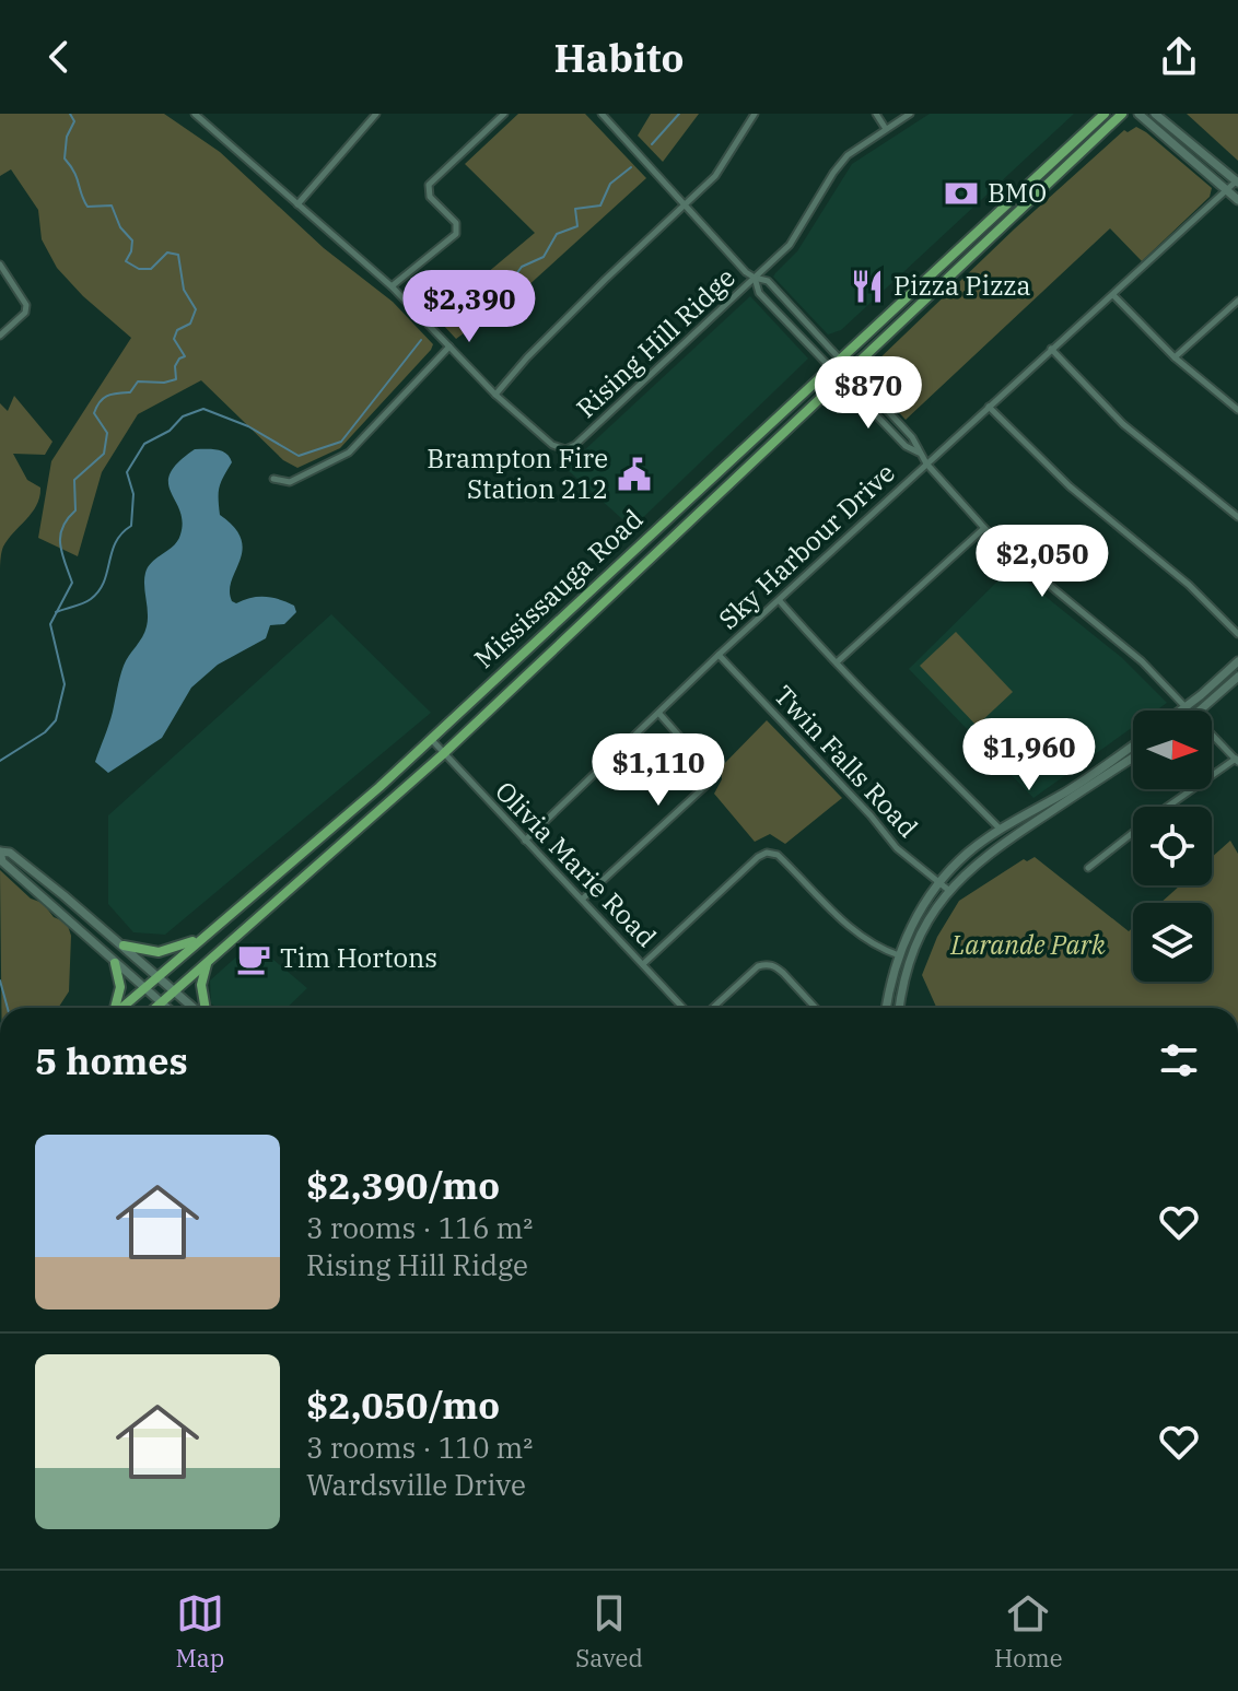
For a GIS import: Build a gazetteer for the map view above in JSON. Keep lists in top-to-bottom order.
{
  "streets": {
    "main road": ["Mississauga Road"],
    "street": [
      "Rising Hill Ridge",
      "Sky Harbour Drive",
      "Twin Falls Road",
      "Olivia Marie Road"
    ]
  },
  "crossings": [
    ["Sky Harbour Drive", "Twin Falls Road"],
    ["Sky Harbour Drive", "Olivia Marie Road"],
    ["Mississauga Road", "Olivia Marie Road"]
  ],
  "parks": ["Larande Park"],
  "places": {
    "bank": ["BMO"],
    "restaurant": ["Pizza Pizza"],
    "public building": ["Brampton Fire Station 212"],
    "cafe": ["Tim Hortons"]
  },
  "north": "right",
  "page": {
    "header": "Habito",
    "price": [
      "$2,390",
      "$870",
      "$2,050",
      "$1,960",
      "$1,110"
    ],
    "heading": "5 homes",
    "list": [
      {
        "name": "$2,390/mo",
        "note": "3 rooms · 116 m² · Rising Hill Ridge"
      },
      {
        "name": "$2,050/mo",
        "note": "3 rooms · 110 m² · Wardsville Drive"
      }
    ],
    "tabs": ["Map", "Saved", "Home"]
  }
}
